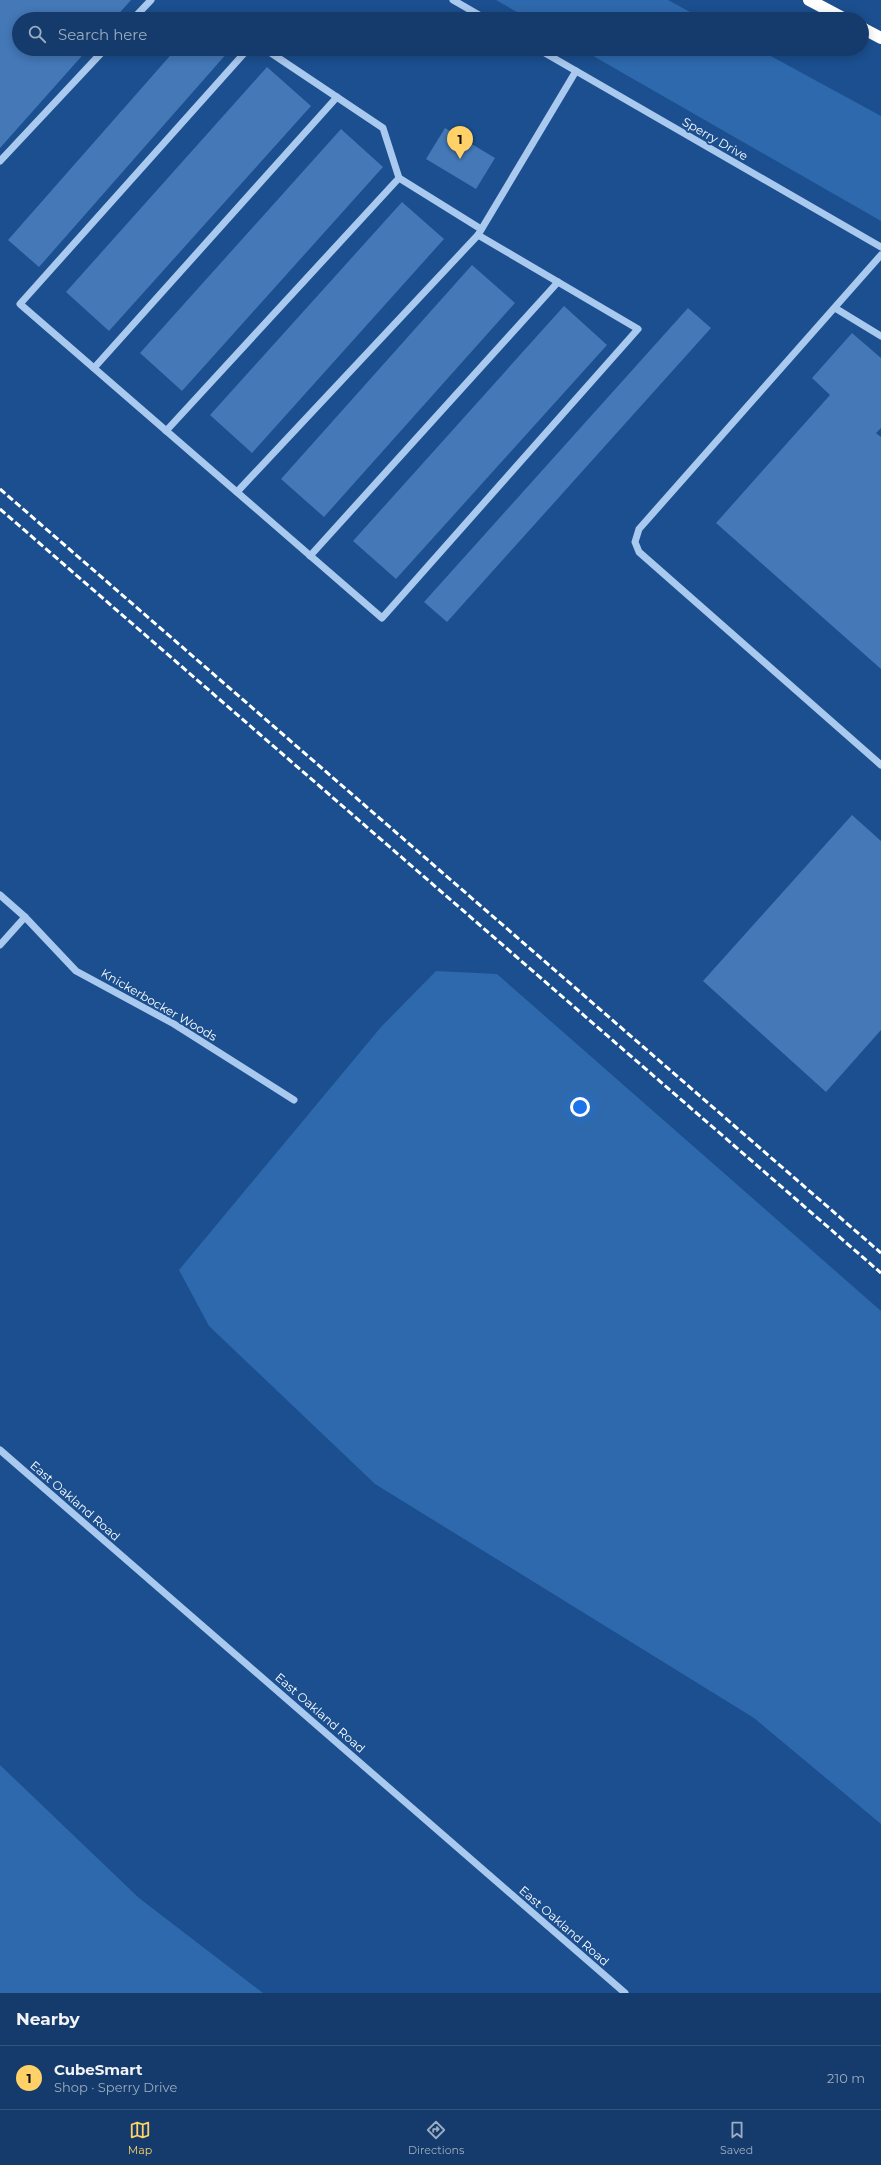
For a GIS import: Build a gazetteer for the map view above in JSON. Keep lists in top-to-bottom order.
{
  "streets": {
    "street": ["Sperry Drive", "Knickerbocker Woods", "East Oakland Road"]
  },
  "page": {
    "search": "Search here",
    "pins": "1",
    "heading": "Nearby",
    "list": [
      {
        "mark": "1",
        "name": "CubeSmart",
        "note": "Shop · Sperry Drive",
        "value": "210 m"
      }
    ],
    "nav": ["Map", "Directions", "Saved"]
  }
}
